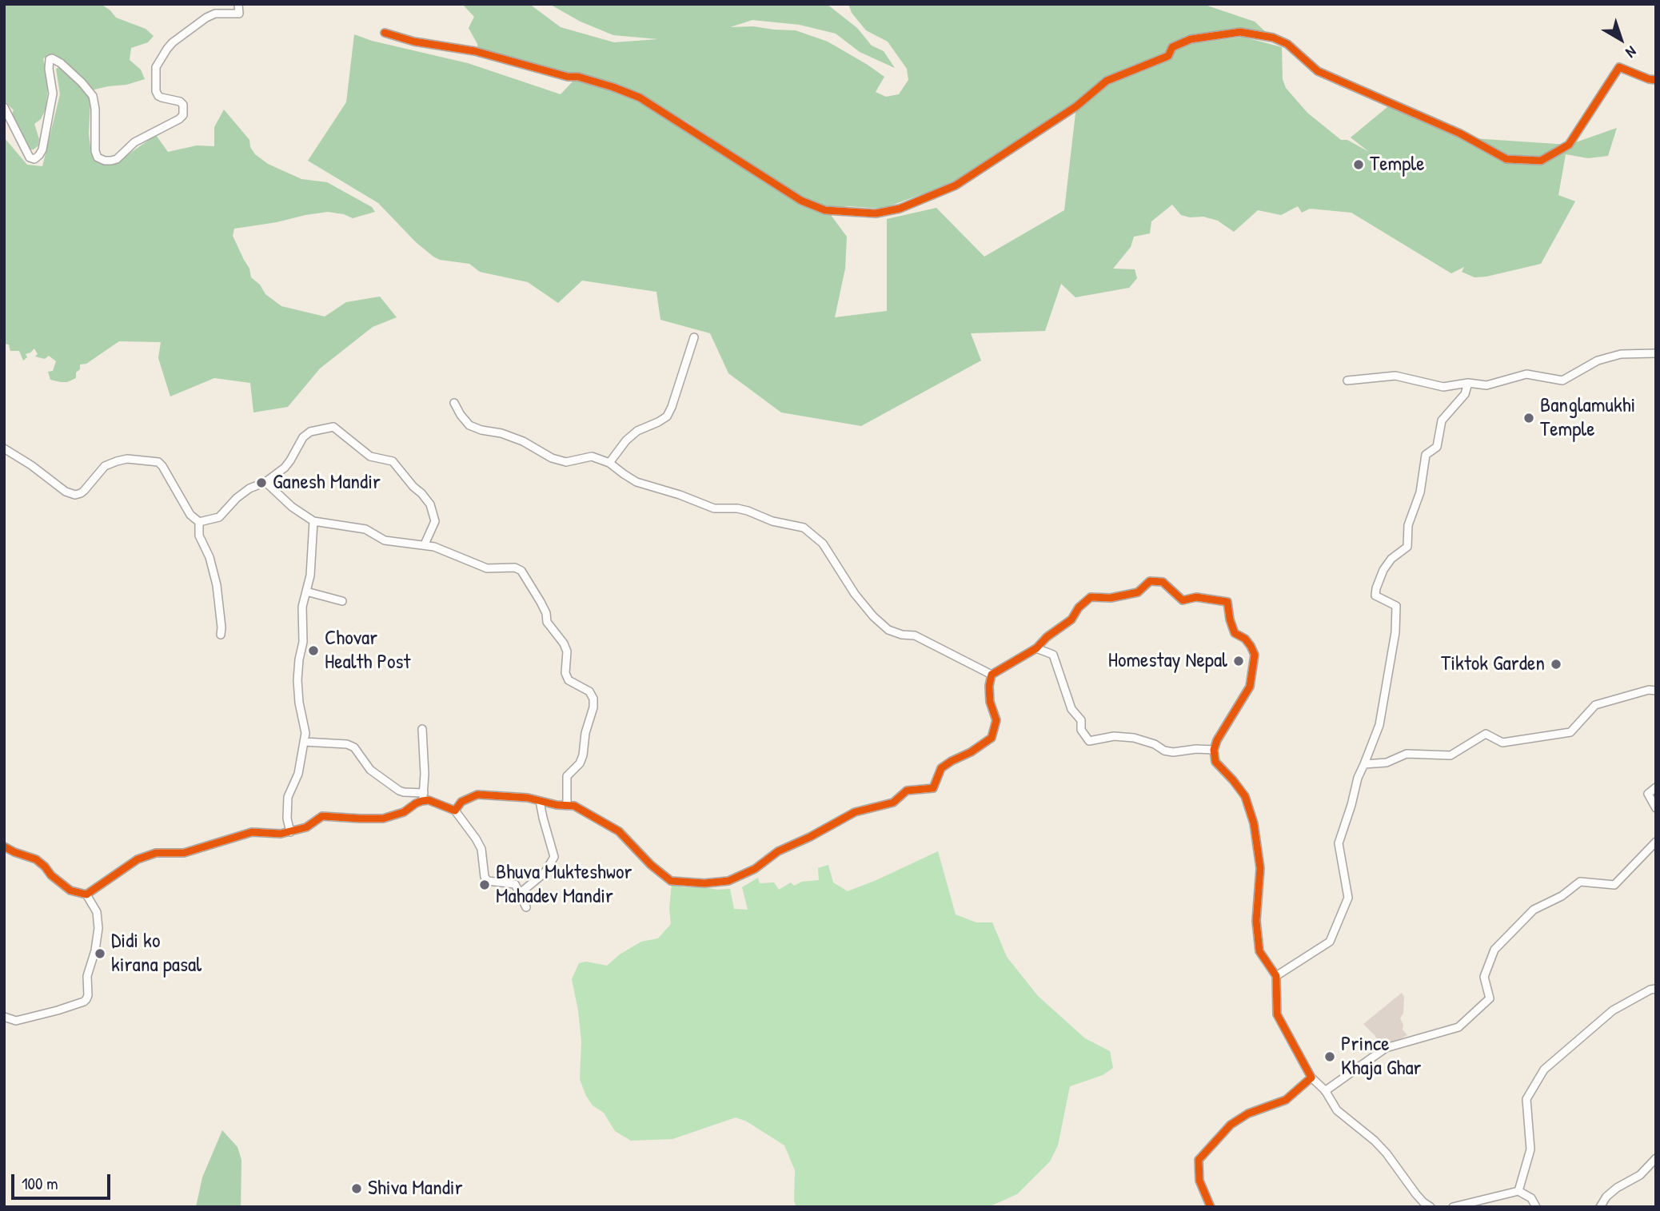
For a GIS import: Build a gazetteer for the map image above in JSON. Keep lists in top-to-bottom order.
{
  "places": [
    "Temple",
    "Banglamukhi Temple",
    "Ganesh Mandir",
    "Chovar Health Post",
    "Homestay Nepal",
    "Tiktok Garden",
    "Bhuva Mukteshwor Mahadev Mandir",
    "Didi ko kirana pasal",
    "Prince Khaja Ghar",
    "Shiva Mandir"
  ],
  "scale_bar": "100 m",
  "north": "bottom right"
}
